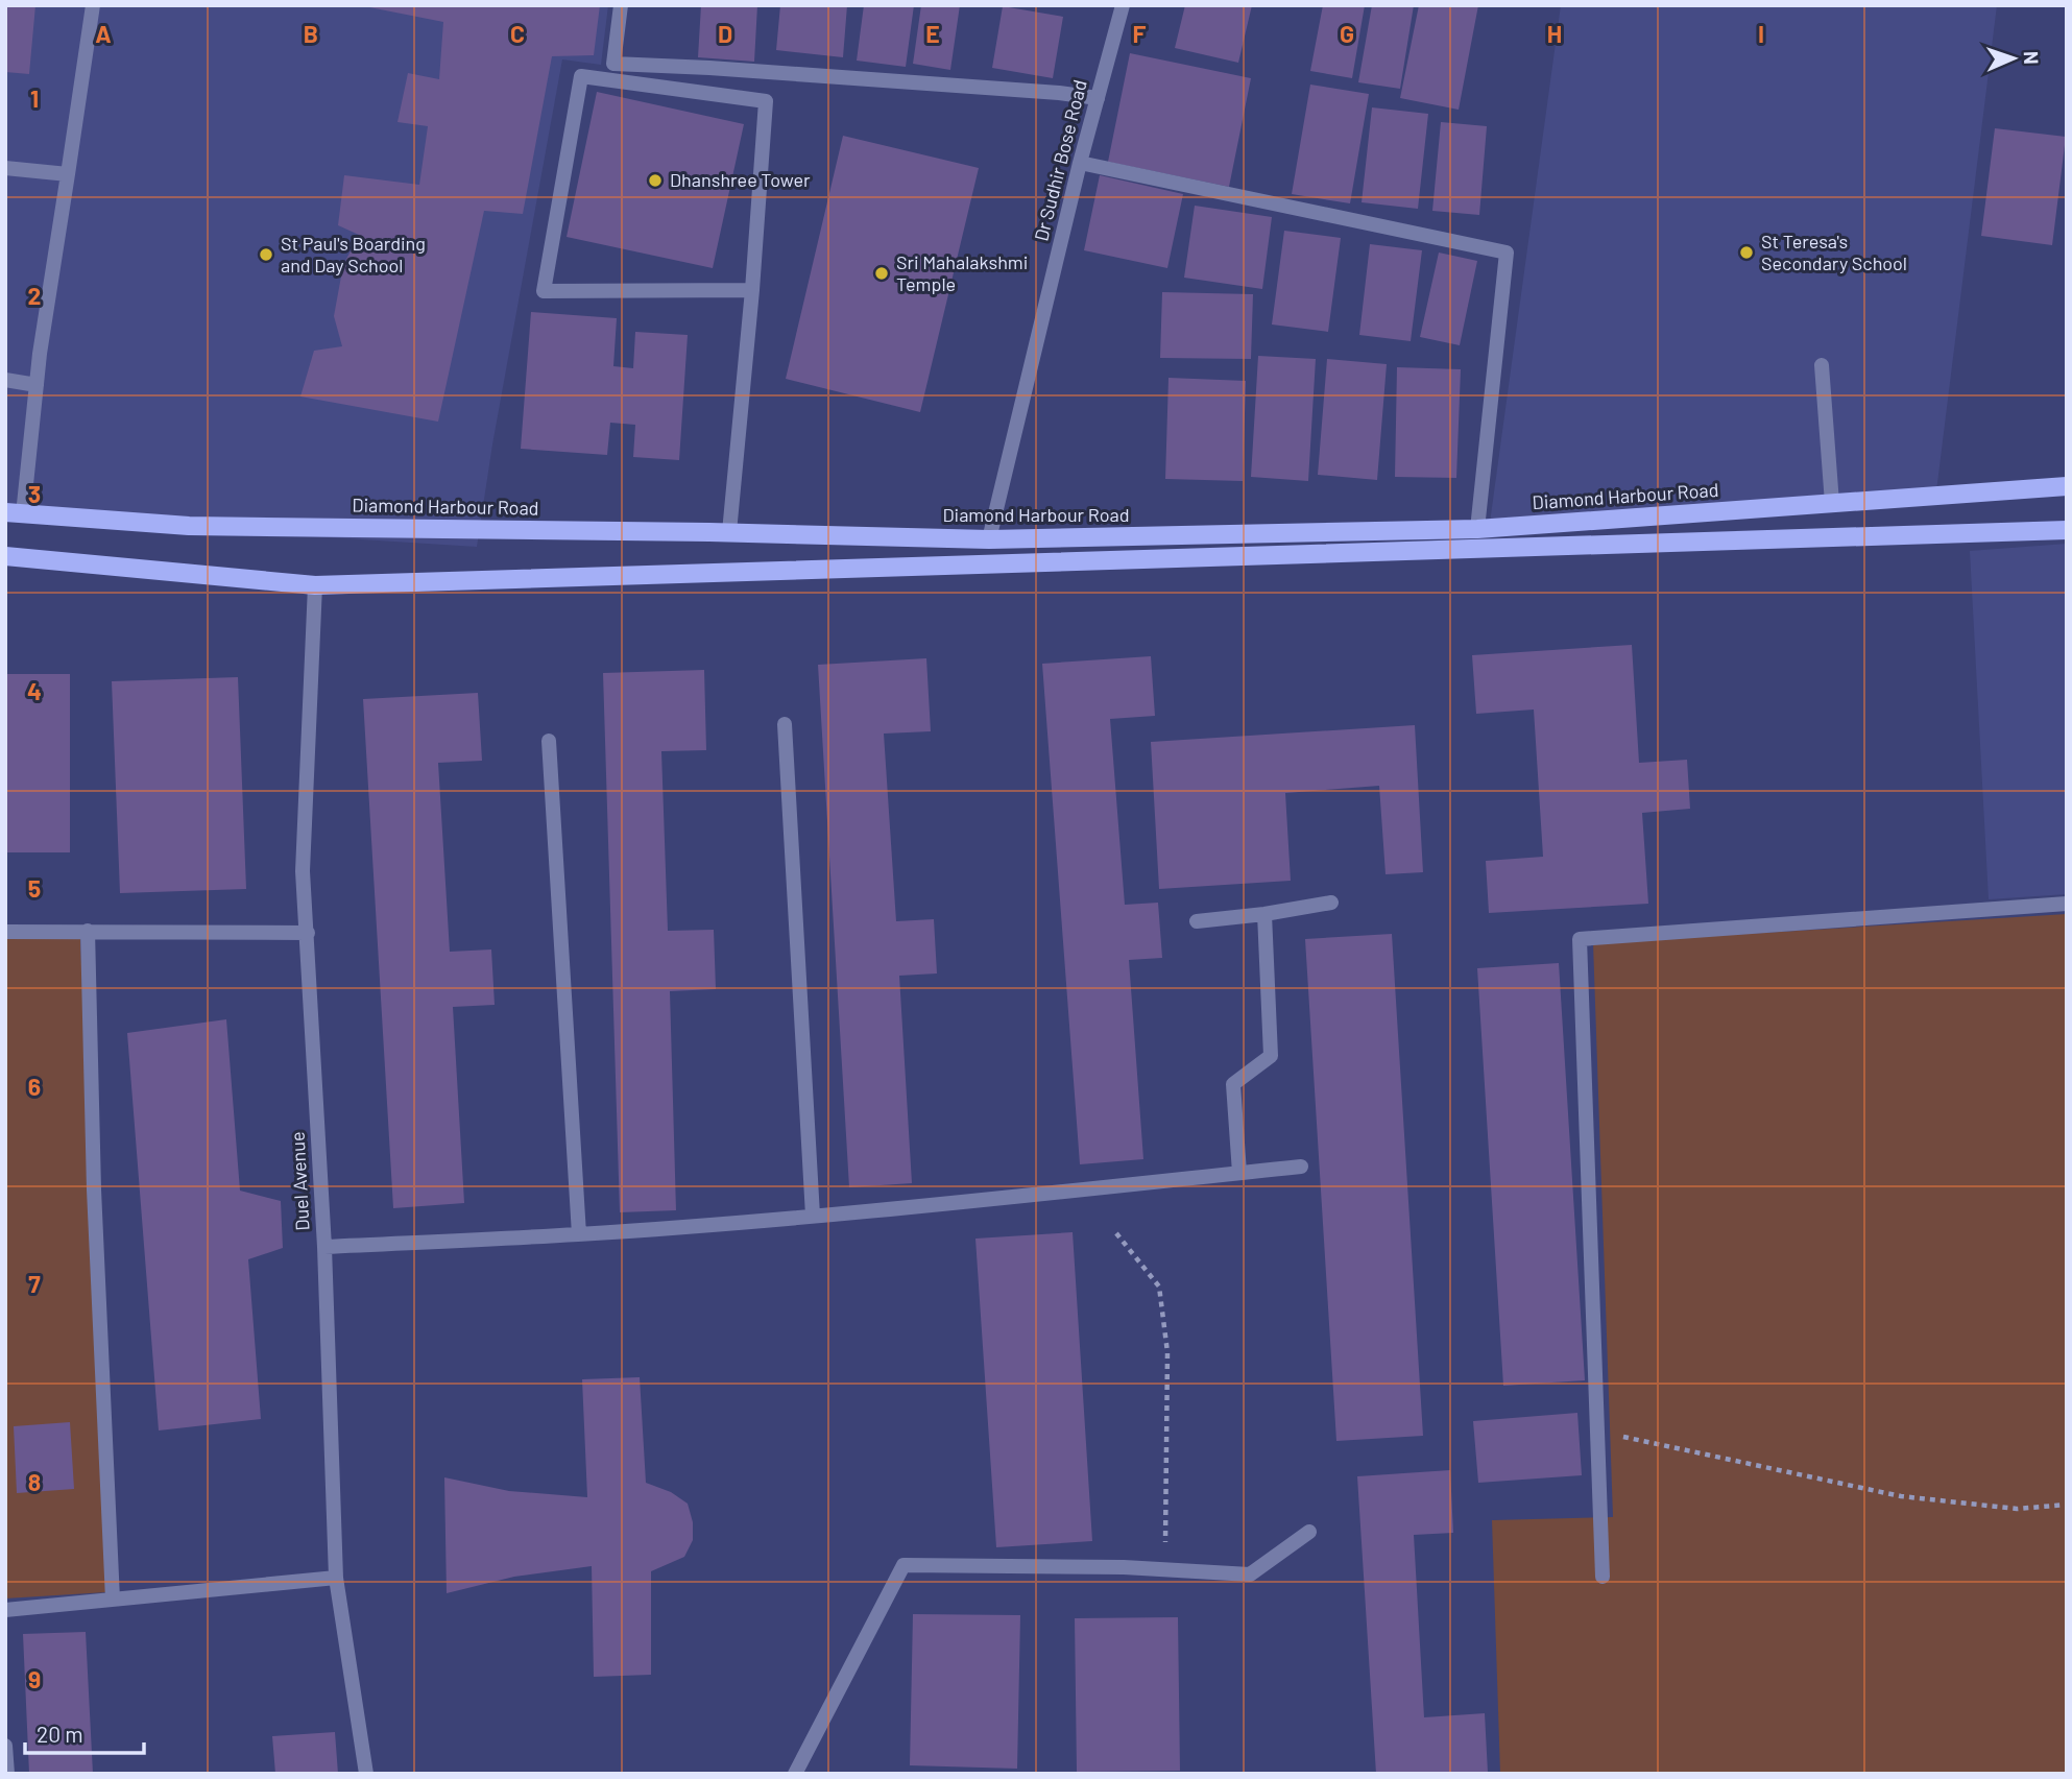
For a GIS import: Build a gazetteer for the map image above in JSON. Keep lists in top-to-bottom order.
{
  "streets": {
    "main road": ["Diamond Harbour Road"],
    "street": ["Dr Sudhir Bose Road", "Duel Avenue"]
  },
  "crossings": [
    ["Dr Sudhir Bose Road", "Diamond Harbour Road"]
  ],
  "places": [
    "Dhanshree Tower",
    "St Teresa's Secondary School",
    "St Paul's Boarding and Day School",
    "Sri Mahalakshmi Temple"
  ],
  "scale_bar": "20 m",
  "north": "right",
  "grid": {
    "columns": [
      "A",
      "B",
      "C",
      "D",
      "E",
      "F",
      "G",
      "H",
      "I"
    ],
    "rows": [
      "1",
      "2",
      "3",
      "4",
      "5",
      "6",
      "7",
      "8",
      "9"
    ]
  }
}
